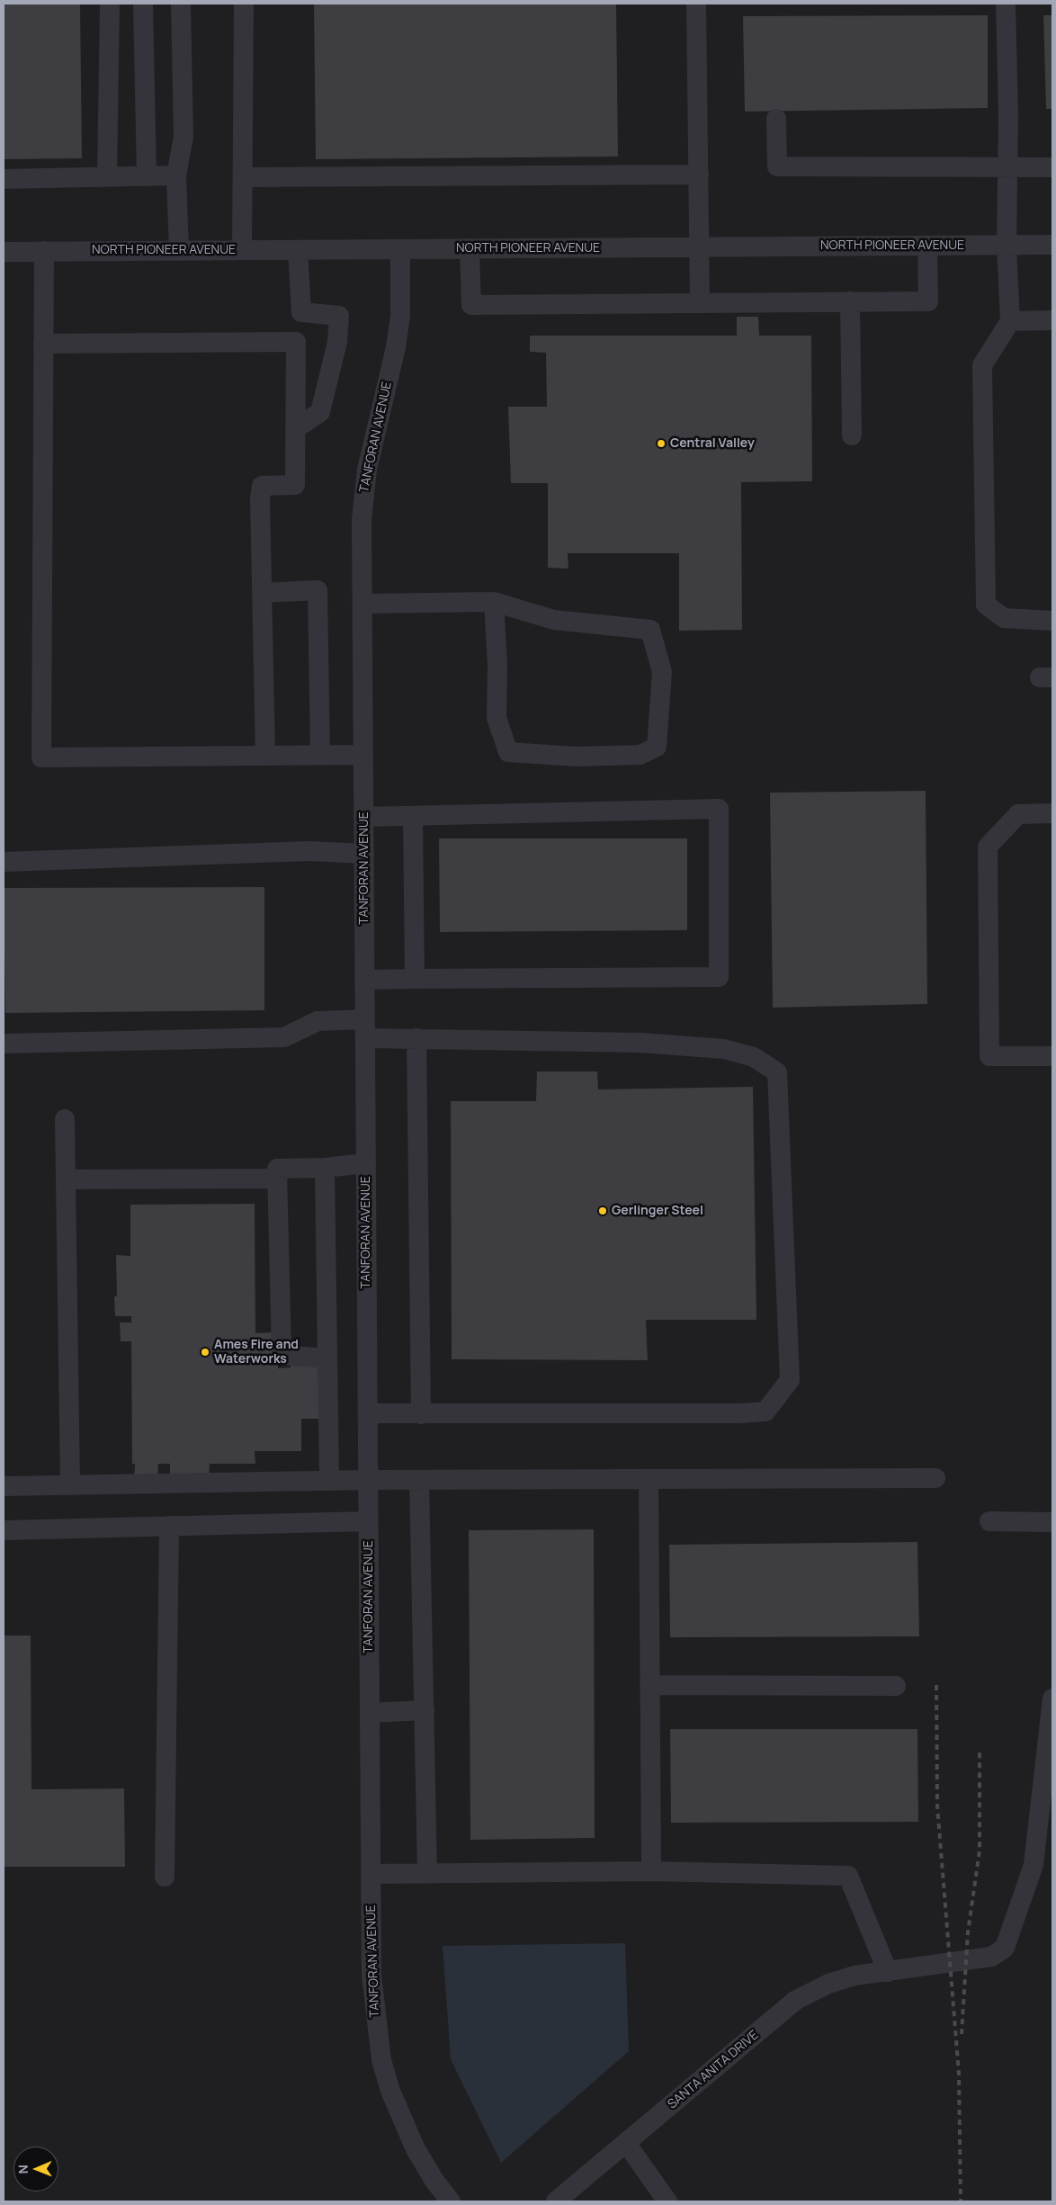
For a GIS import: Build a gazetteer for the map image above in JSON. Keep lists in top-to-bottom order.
{
  "streets": {
    "street": ["NORTH PIONEER AVENUE", "TANFORAN AVENUE", "SANTA ANITA DRIVE"]
  },
  "crossings": [
    ["NORTH PIONEER AVENUE", "TANFORAN AVENUE"]
  ],
  "places": ["Central Valley", "Gerlinger Steel", "Ames Fire and Waterworks"],
  "north": "left"
}
